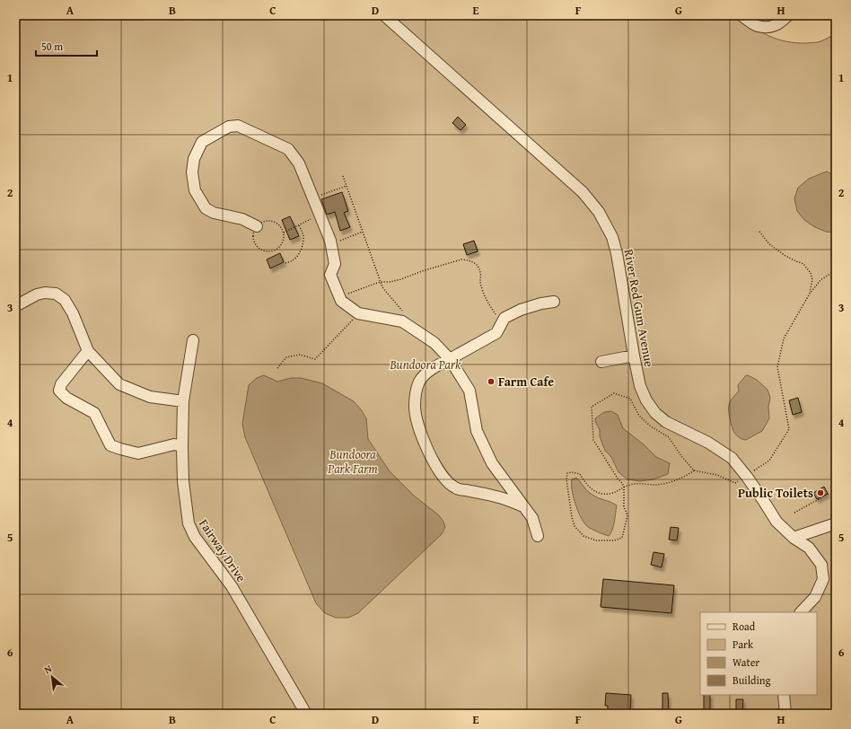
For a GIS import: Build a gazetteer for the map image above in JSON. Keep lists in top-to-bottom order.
{
  "streets": {
    "street": ["River Red Gum Avenue", "Fairway Drive"]
  },
  "parks": ["Bundoora Park", "Bundoora Park Farm"],
  "places": ["Farm Cafe", "Public Toilets"],
  "legend": [
    "Road",
    "Park",
    "Water",
    "Building"
  ],
  "scale_bar": "50 m",
  "north": "top left",
  "grid": {
    "columns": [
      "A",
      "B",
      "C",
      "D",
      "E",
      "F",
      "G",
      "H"
    ],
    "rows": [
      "1",
      "2",
      "3",
      "4",
      "5",
      "6"
    ]
  }
}
